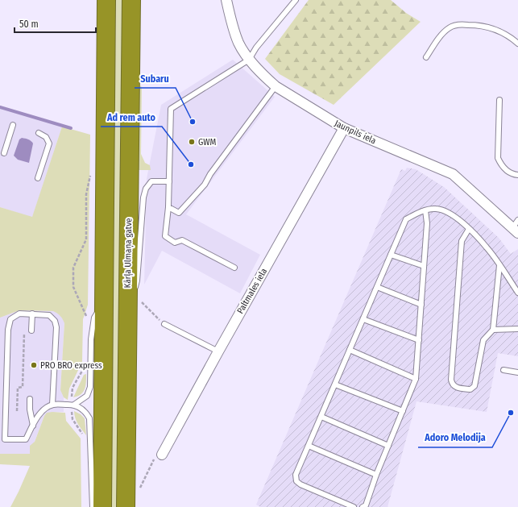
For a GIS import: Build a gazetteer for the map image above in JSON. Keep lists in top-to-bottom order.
{
  "streets": {
    "highway": ["Kārļa Ulmaņa gatve"],
    "street": ["Jaunpils iela", "Paltmales iela"]
  },
  "crossings": [
    ["Jaunpils iela", "Paltmales iela"]
  ],
  "places": [
    "Subaru",
    "GWM",
    "Ad rem auto",
    "PRO BRO express",
    "Adoro Melodija"
  ],
  "scale_bar": "50 m"
}
